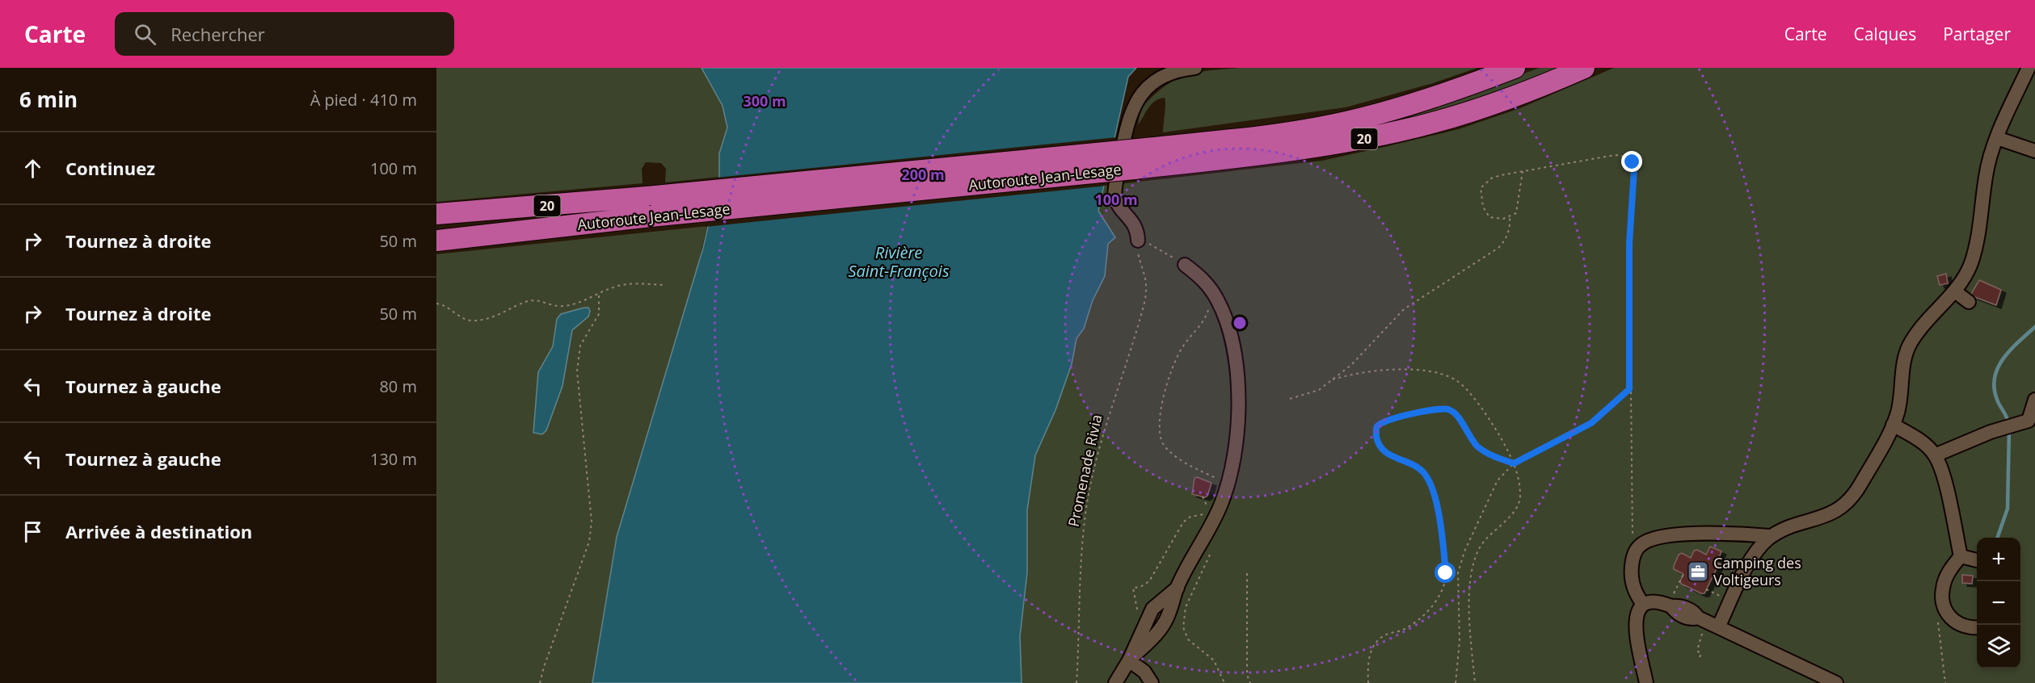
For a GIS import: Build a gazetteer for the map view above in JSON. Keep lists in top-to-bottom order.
{
  "streets": {
    "highway": ["20", "Autoroute Jean-Lesage"],
    "path": ["Promenade Rivia"]
  },
  "water": ["Rivière Saint-François"],
  "places": {
    "office": ["Camping des Voltigeurs"]
  },
  "page": {
    "header": "Carte",
    "search": "Rechercher",
    "nav": ["Carte", "Calques", "Partager"],
    "heading": ["6 min", "À pied · 410 m"],
    "list": [
      ["Continuez", "100 m"],
      ["Tournez à droite", "50 m"],
      ["Tournez à droite", "50 m"],
      ["Tournez à gauche", "80 m"],
      ["Tournez à gauche", "130 m"],
      "Arrivée à destination"
    ],
    "map_buttons": ["+", "−"]
  },
  "rings": ["300 m", "200 m", "100 m"]
}
